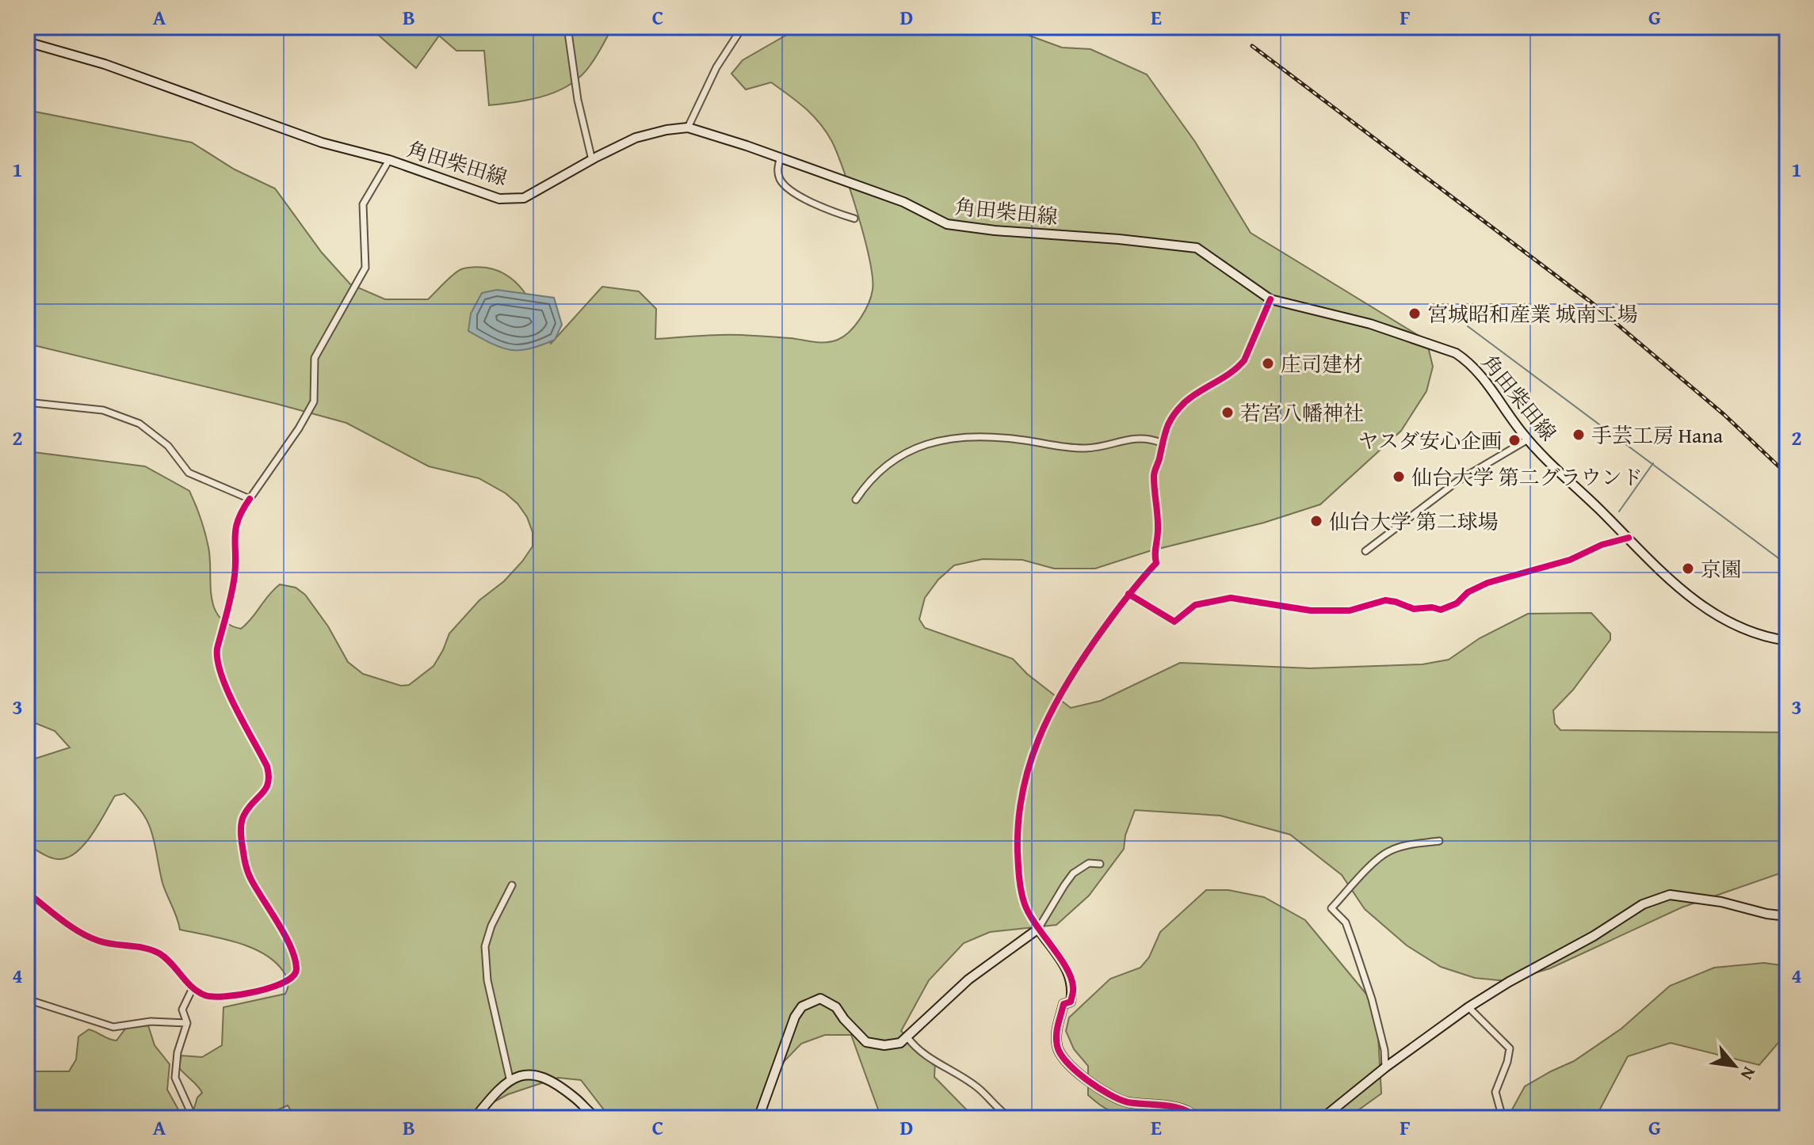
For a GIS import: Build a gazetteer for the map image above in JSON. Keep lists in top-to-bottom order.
{
  "streets": {
    "main road": ["角田柴田線"]
  },
  "places": [
    "宮城昭和産業 城南工場",
    "庄司建材",
    "若宮八幡神社",
    "手芸工房 Hana",
    "ヤスダ安心企画",
    "仙台大学 第二グラウンド",
    "仙台大学 第二球場",
    "京園"
  ],
  "north": "bottom right",
  "grid": {
    "columns": [
      "A",
      "B",
      "C",
      "D",
      "E",
      "F",
      "G"
    ],
    "rows": [
      "1",
      "2",
      "3",
      "4"
    ]
  }
}
